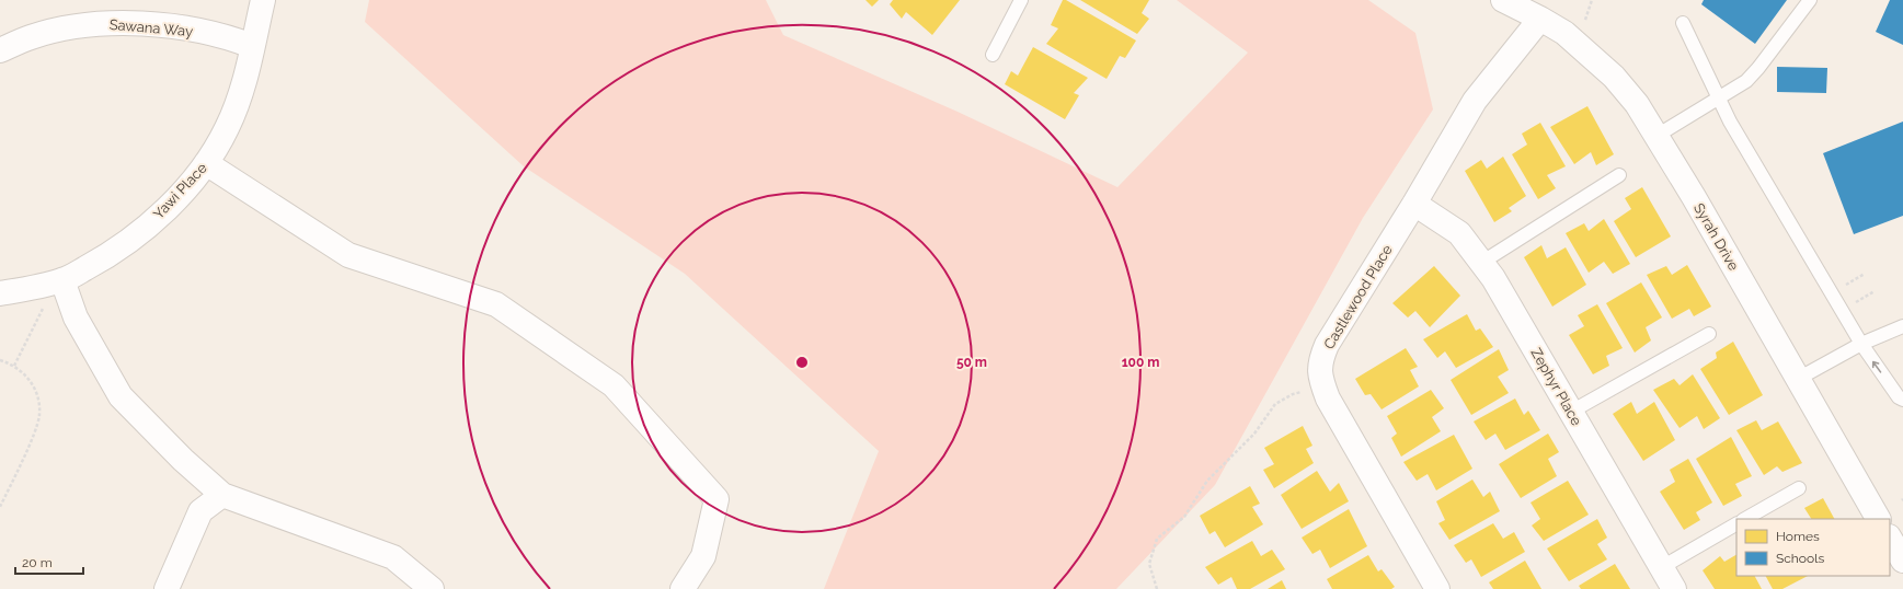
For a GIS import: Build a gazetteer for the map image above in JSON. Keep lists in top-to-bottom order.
{
  "streets": {
    "street": [
      "Sawana Way",
      "Yawi Place",
      "Syrah Drive",
      "Castlewood Place",
      "Zephyr Place"
    ]
  },
  "crossings": [
    ["Sawana Way", "Yawi Place"],
    ["Syrah Drive", "Castlewood Place"],
    ["Castlewood Place", "Zephyr Place"]
  ],
  "legend": ["Homes", "Schools"],
  "scale_bar": "20 m",
  "rings": ["50 m", "100 m"]
}
